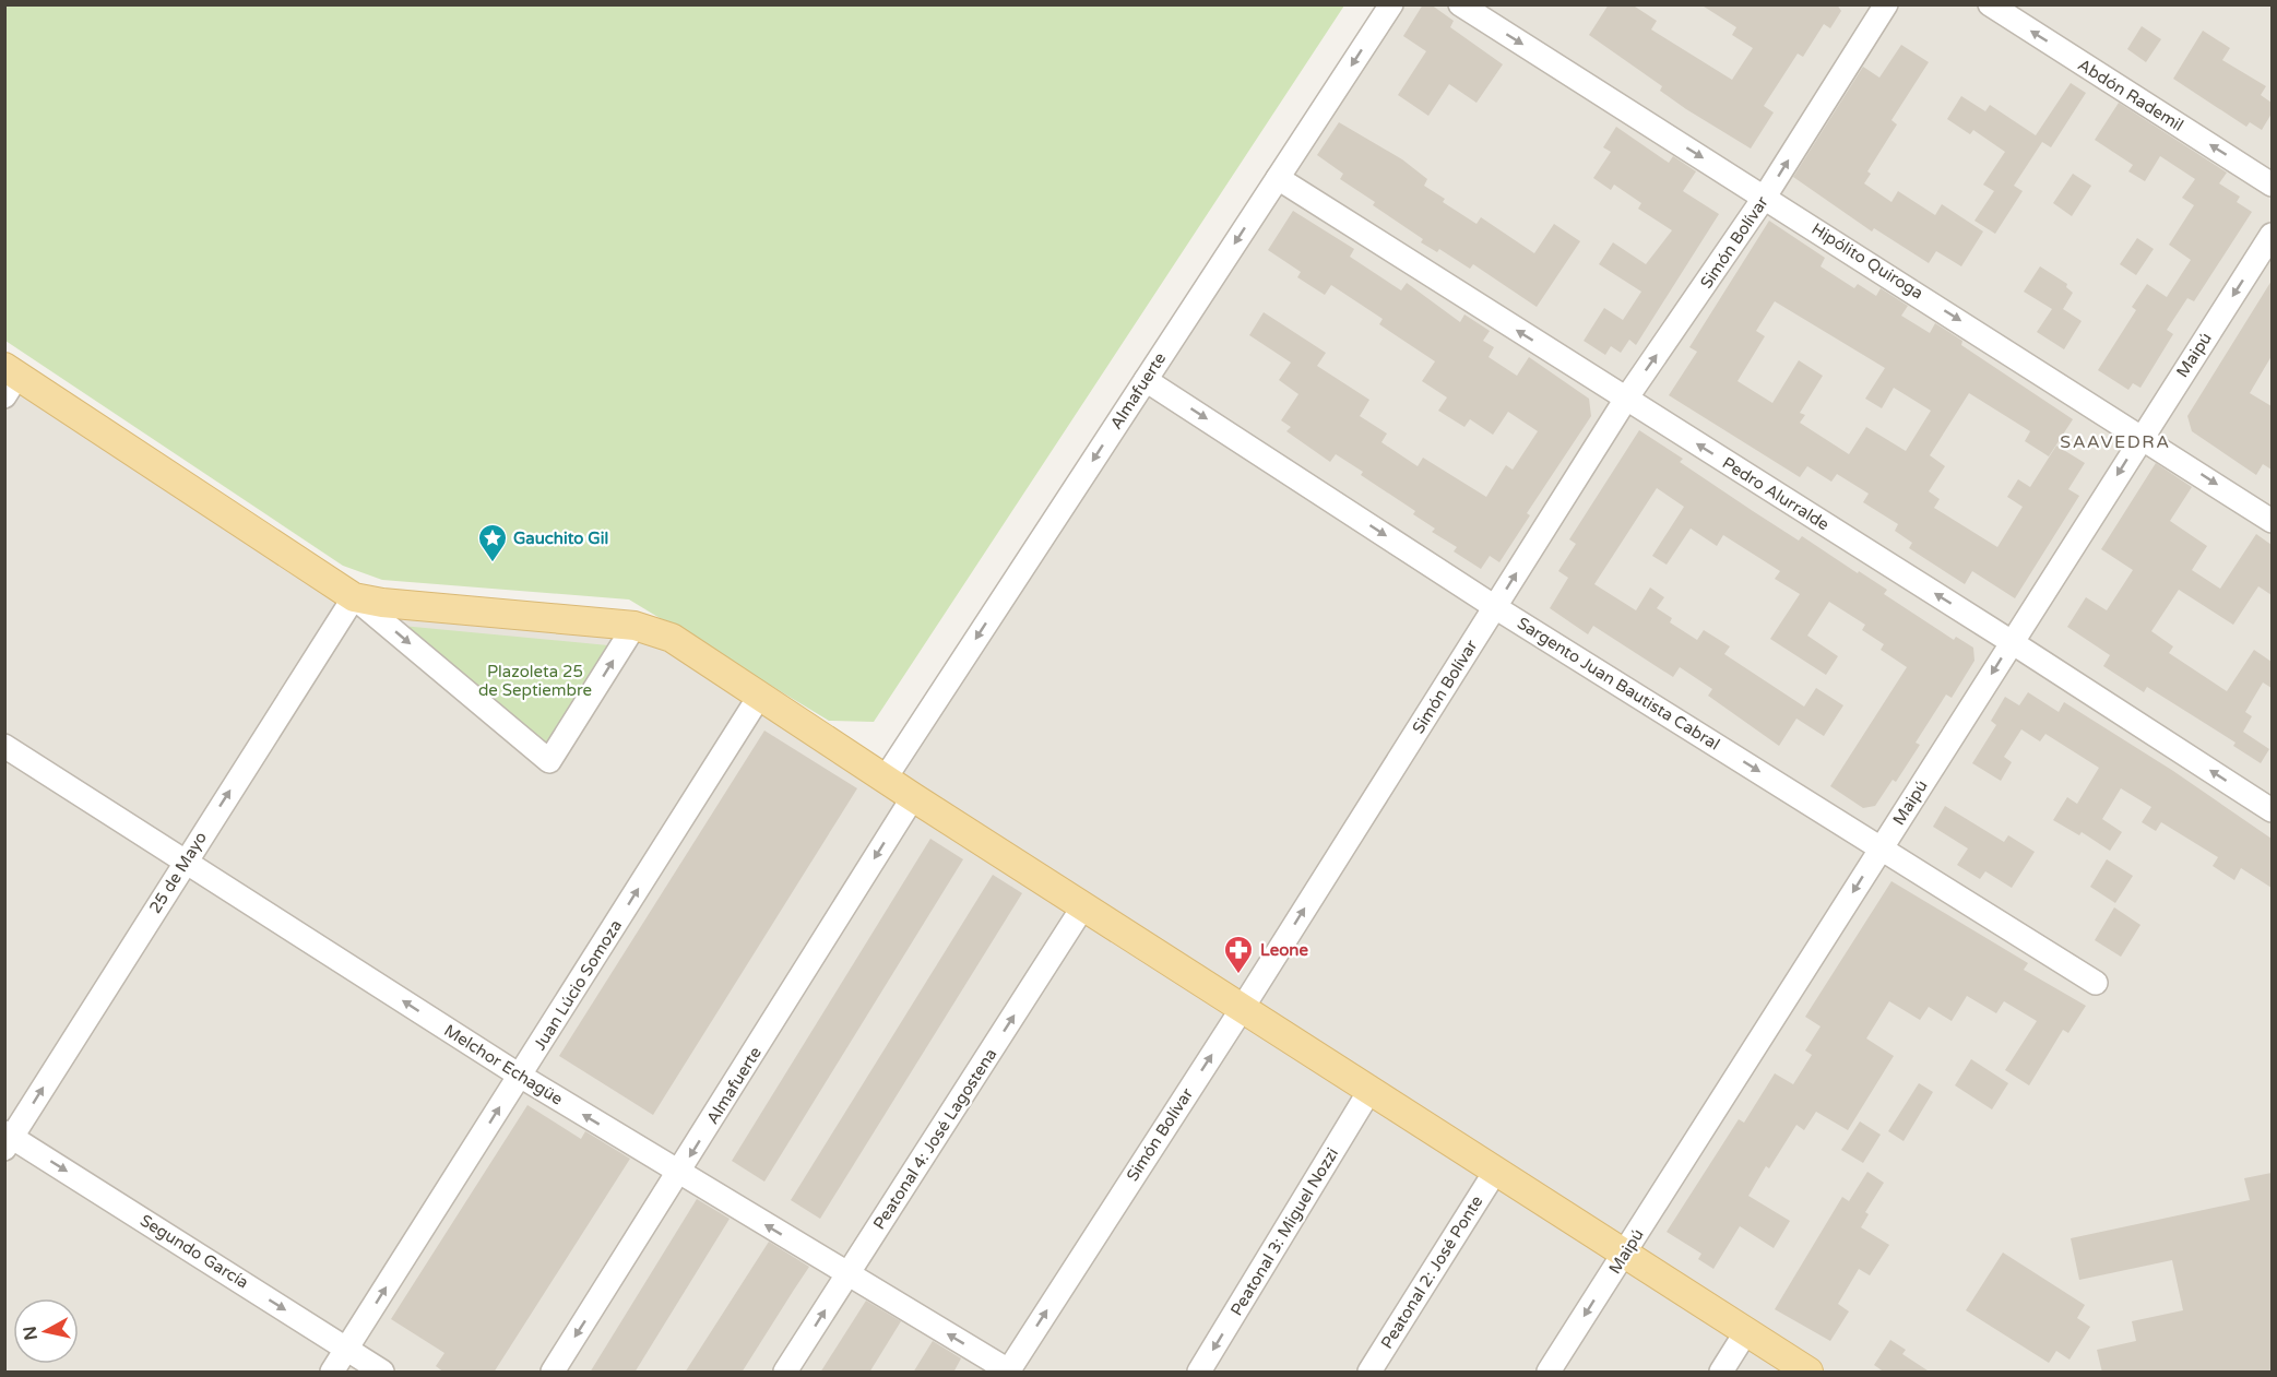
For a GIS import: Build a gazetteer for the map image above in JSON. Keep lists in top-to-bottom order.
{
  "streets": {
    "street": [
      "Abdón Rademil",
      "Simón Bolívar",
      "Hipólito Quiroga",
      "Maipú",
      "Almafuerte",
      "Pedro Alurralde",
      "Sargento Juan Bautista Cabral",
      "25 de Mayo",
      "Juan Lúcio Somoza",
      "Melchor Echagüe",
      "Peatonal 4: José Lagostena",
      "Peatonal 3: Miguel Nozzi",
      "Segundo García",
      "Peatonal 2: José Ponte"
    ]
  },
  "crossings": [
    ["Simón Bolívar", "Hipólito Quiroga"],
    ["Simón Bolívar", "Pedro Alurralde"],
    ["Simón Bolívar", "Sargento Juan Bautista Cabral"],
    ["Simón Bolívar", "Melchor Echagüe"],
    ["Hipólito Quiroga", "Maipú"],
    ["Maipú", "Pedro Alurralde"],
    ["Maipú", "Sargento Juan Bautista Cabral"],
    ["Almafuerte", "Pedro Alurralde"],
    ["Almafuerte", "Sargento Juan Bautista Cabral"],
    ["Almafuerte", "Melchor Echagüe"],
    ["25 de Mayo", "Melchor Echagüe"],
    ["25 de Mayo", "Segundo García"],
    ["Juan Lúcio Somoza", "Melchor Echagüe"],
    ["Juan Lúcio Somoza", "Segundo García"],
    ["Melchor Echagüe", "Peatonal 4: José Lagostena"]
  ],
  "one_way": [
    "Abdón Rademil",
    "Simón Bolívar",
    "Hipólito Quiroga",
    "Maipú",
    "Almafuerte",
    "Pedro Alurralde",
    "Sargento Juan Bautista Cabral",
    "25 de Mayo",
    "Juan Lúcio Somoza",
    "Melchor Echagüe",
    "Peatonal 4: José Lagostena",
    "Peatonal 3: Miguel Nozzi",
    "Segundo García"
  ],
  "districts": ["SAAVEDRA"],
  "parks": ["Plazoleta 25 de Septiembre"],
  "places": {
    "place": ["Gauchito Gil"],
    "pharmacy": ["Leone"]
  },
  "north": "left"
}
